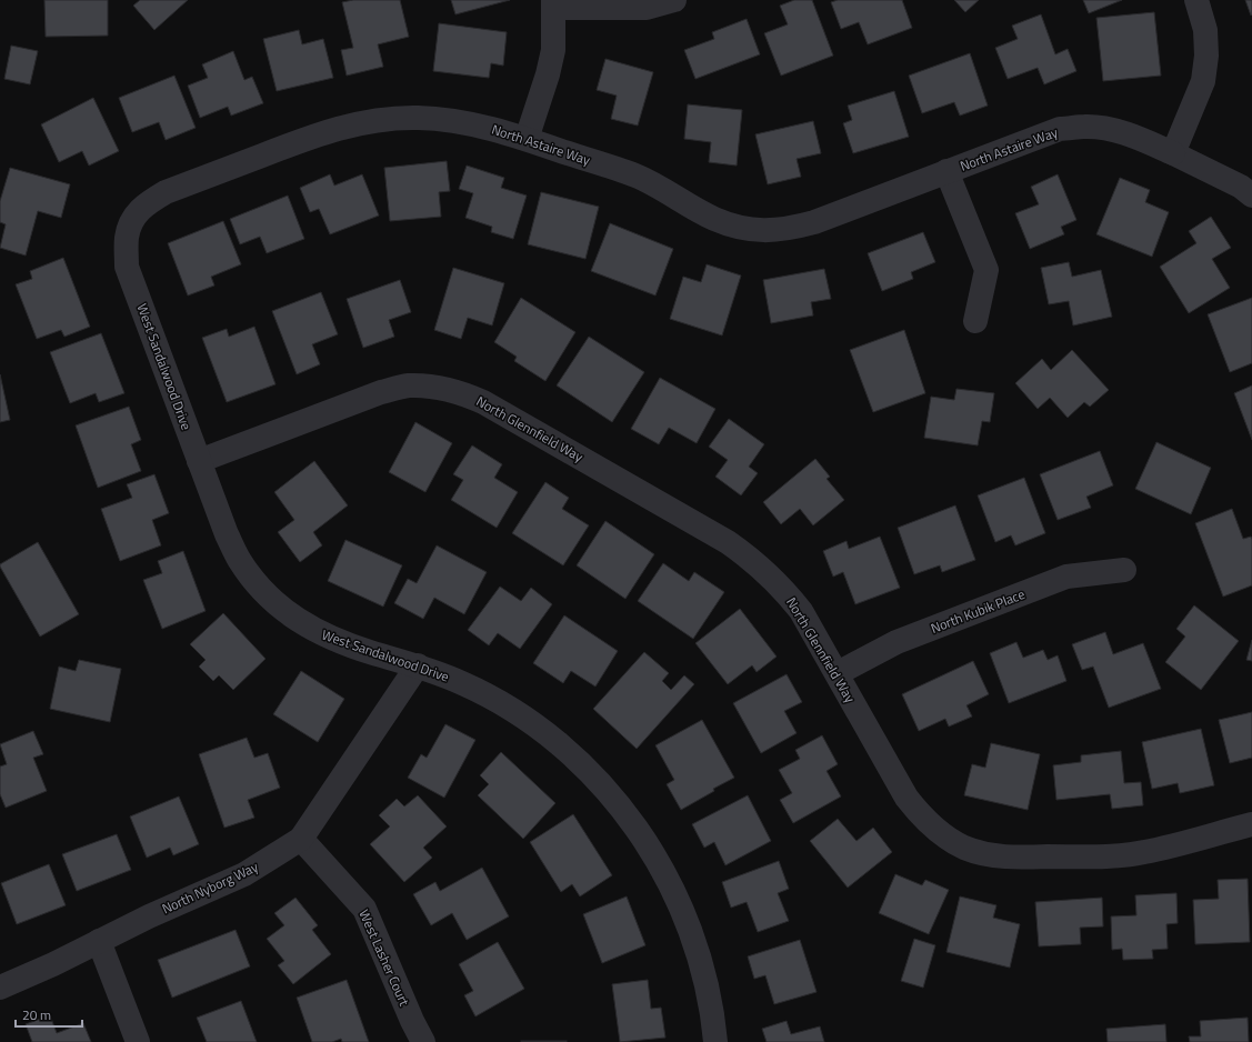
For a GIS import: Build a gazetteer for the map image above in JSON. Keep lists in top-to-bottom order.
{
  "streets": {
    "street": [
      "North Astaire Way",
      "West Sandalwood Drive",
      "North Glennfield Way",
      "North Kubik Place",
      "North Nyborg Way",
      "West Lasher Court"
    ]
  },
  "crossings": [
    ["North Astaire Way", "West Sandalwood Drive"],
    ["West Sandalwood Drive", "North Glennfield Way"],
    ["West Sandalwood Drive", "North Nyborg Way"],
    ["North Glennfield Way", "North Kubik Place"],
    ["North Nyborg Way", "West Lasher Court"]
  ],
  "scale_bar": "20 m"
}
